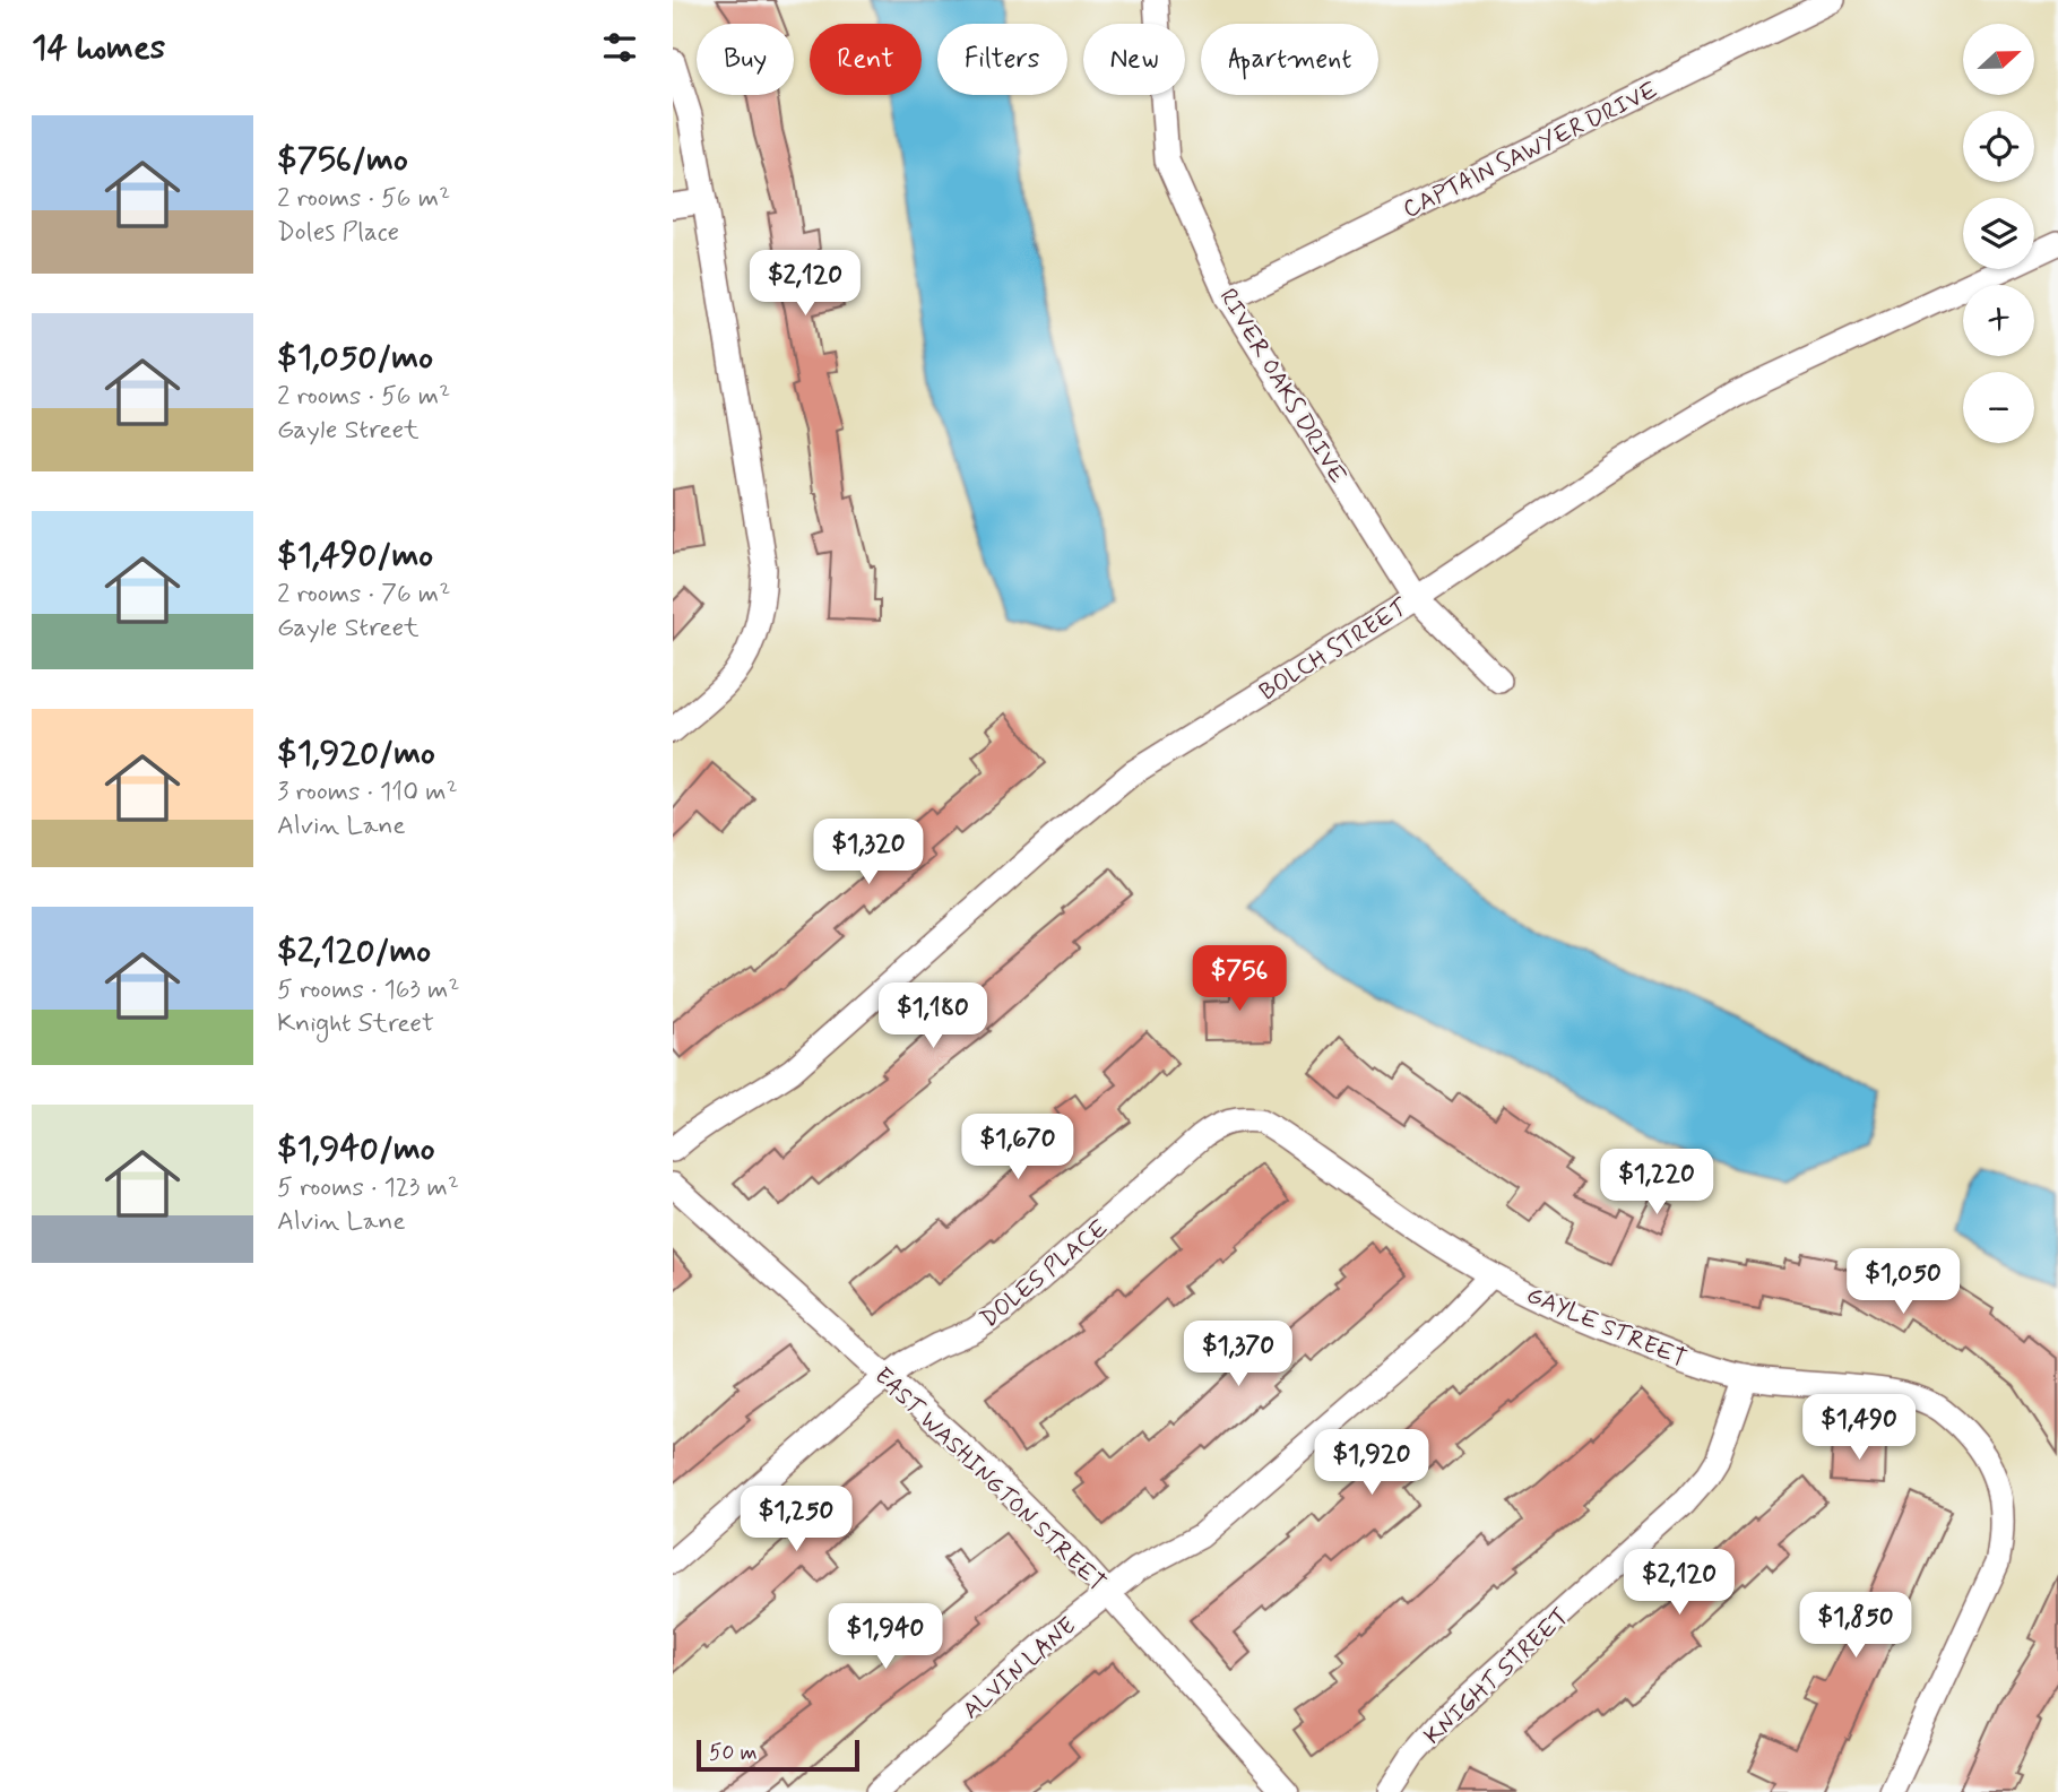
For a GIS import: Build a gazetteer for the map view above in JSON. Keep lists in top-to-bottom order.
{
  "streets": {
    "street": [
      "CAPTAIN SAWYER DRIVE",
      "RIVER OAKS DRIVE",
      "BOLCH STREET",
      "DOLES PLACE",
      "GAYLE STREET",
      "EAST WASHINGTON STREET",
      "ALVIN LANE",
      "KNIGHT STREET"
    ]
  },
  "crossings": [
    ["CAPTAIN SAWYER DRIVE", "RIVER OAKS DRIVE"],
    ["RIVER OAKS DRIVE", "BOLCH STREET"],
    ["DOLES PLACE", "GAYLE STREET"],
    ["DOLES PLACE", "EAST WASHINGTON STREET"],
    ["GAYLE STREET", "ALVIN LANE"],
    ["GAYLE STREET", "KNIGHT STREET"],
    ["EAST WASHINGTON STREET", "ALVIN LANE"]
  ],
  "scale_bar": "50 m",
  "north": "right",
  "page": {
    "heading": "14 homes",
    "map_buttons": ["+", "−"],
    "chip": [
      "Buy",
      "Rent",
      "Filters",
      "New",
      "Apartment"
    ],
    "list": [
      {
        "name": "$756/mo",
        "note": "2 rooms · 56 m² · Doles Place"
      },
      {
        "name": "$1,050/mo",
        "note": "2 rooms · 56 m² · Gayle Street"
      },
      {
        "name": "$1,490/mo",
        "note": "2 rooms · 76 m² · Gayle Street"
      },
      {
        "name": "$1,920/mo",
        "note": "3 rooms · 110 m² · Alvin Lane"
      },
      {
        "name": "$2,120/mo",
        "note": "5 rooms · 163 m² · Knight Street"
      },
      {
        "name": "$1,940/mo",
        "note": "5 rooms · 123 m² · Alvin Lane"
      }
    ],
    "price": [
      "$2,120",
      "$1,320",
      "$756",
      "$1,180",
      "$1,670",
      "$1,220",
      "$1,050",
      "$1,370",
      "$1,490",
      "$1,920",
      "$1,250",
      "$2,120",
      "$1,850",
      "$1,940"
    ],
    "scale": "50 m"
  }
}
